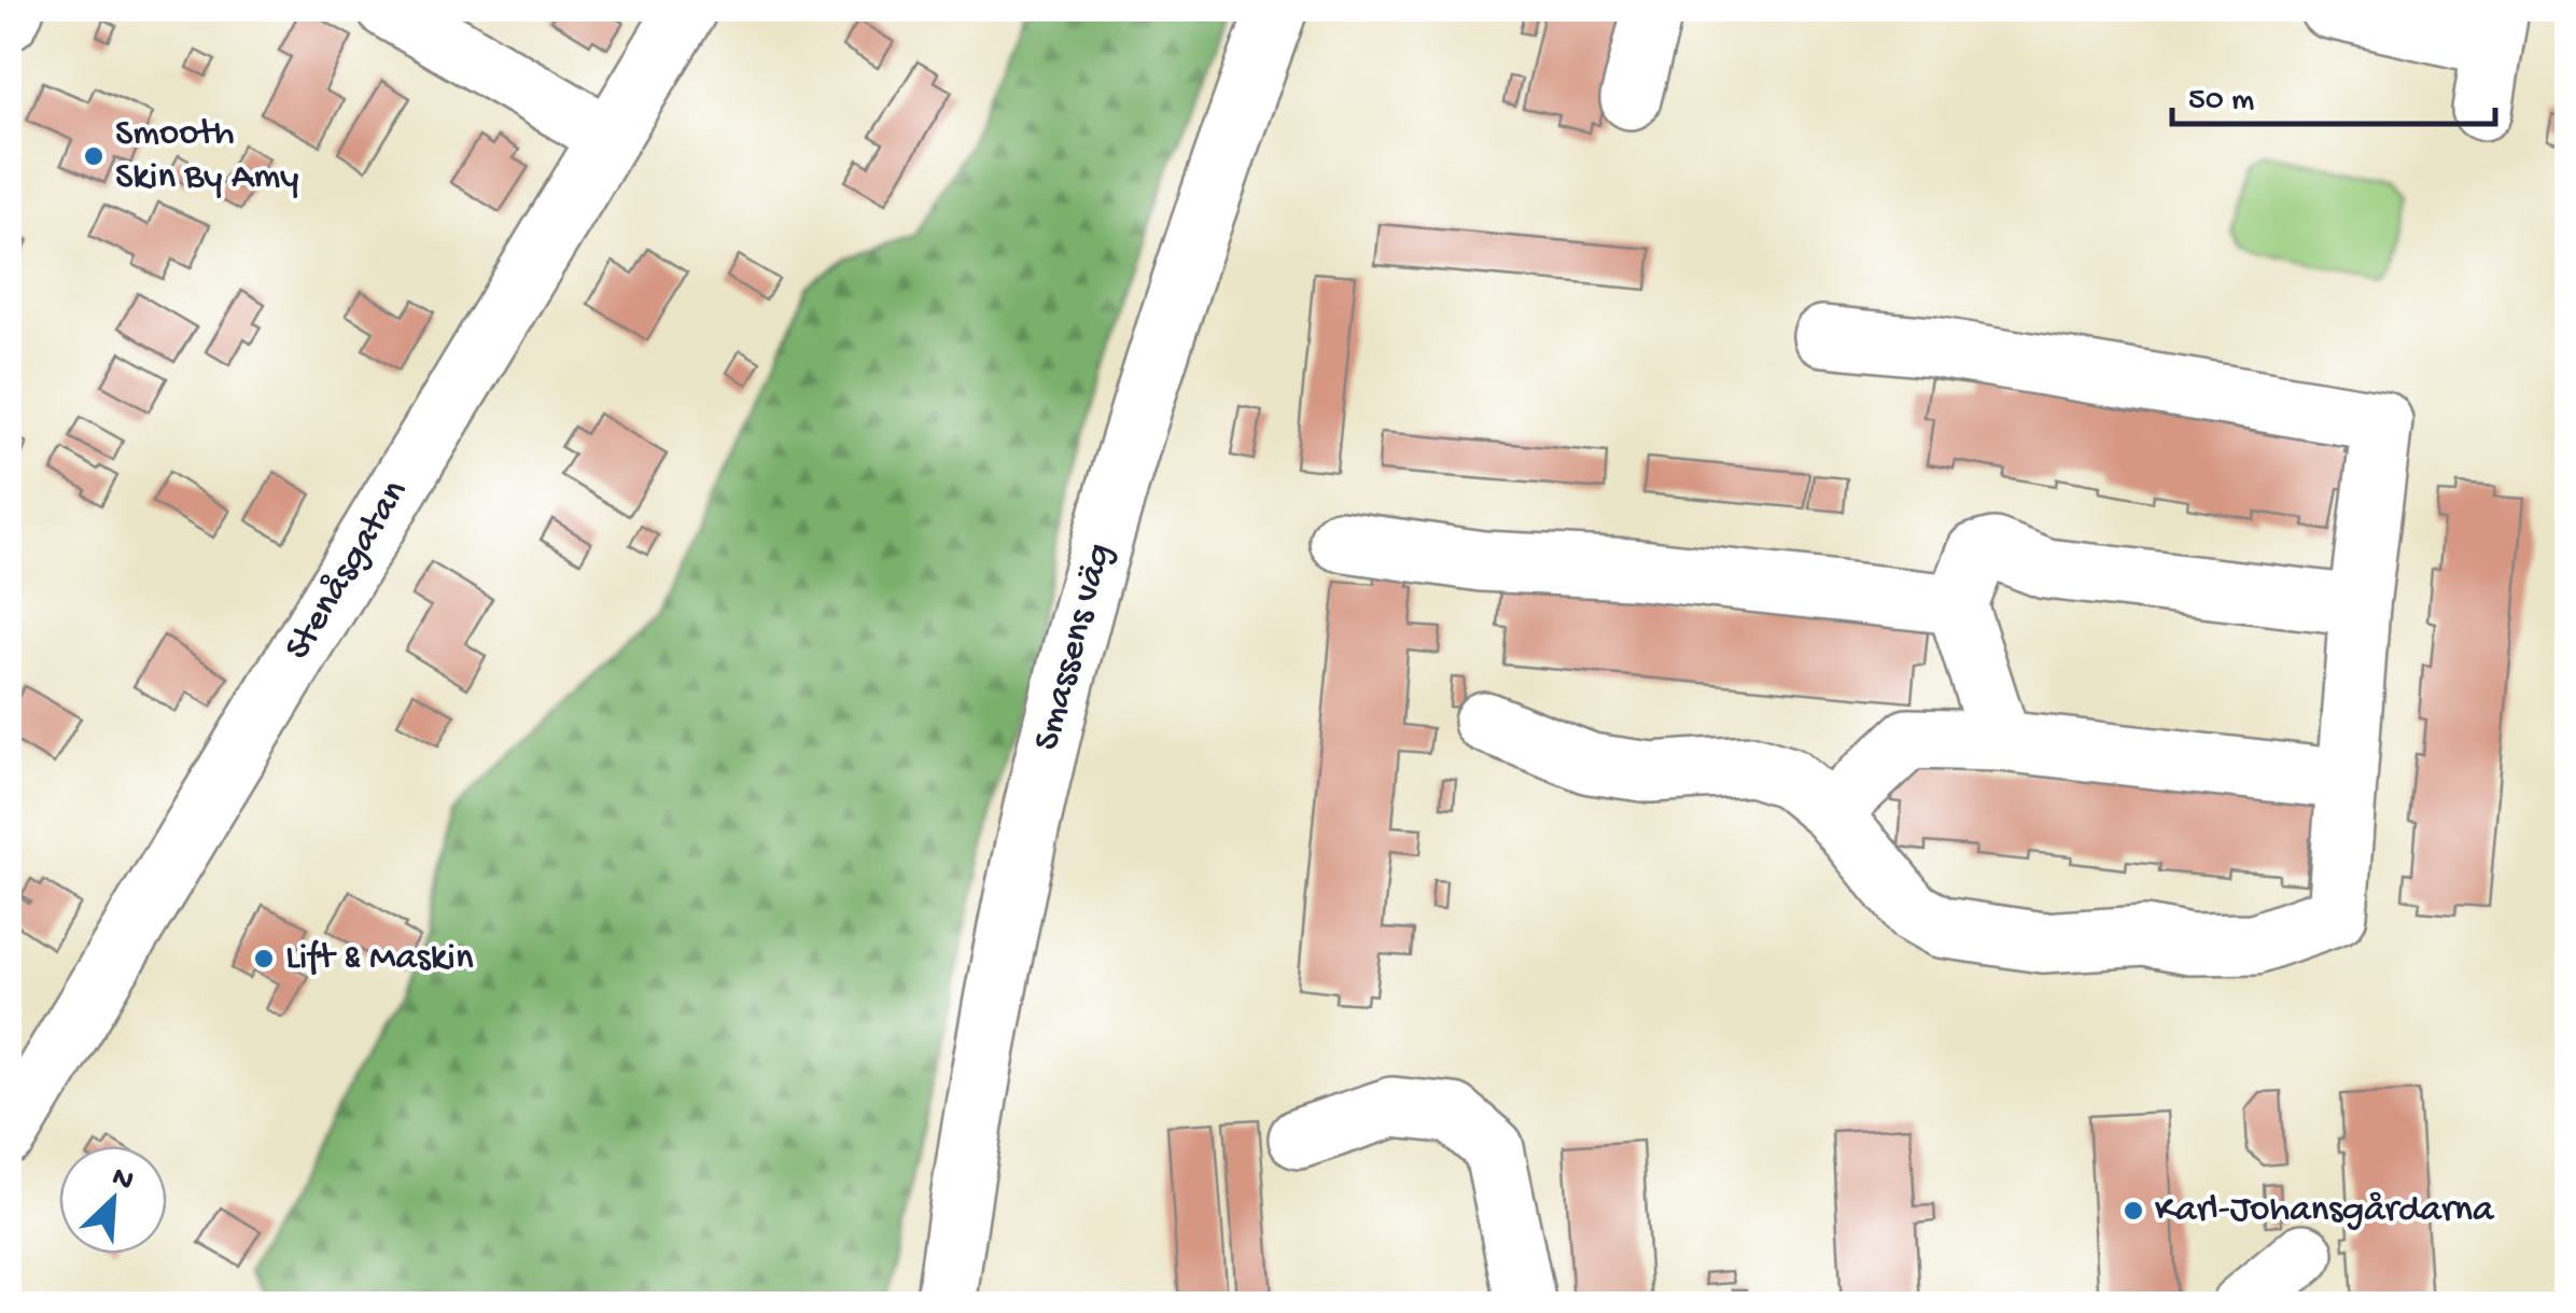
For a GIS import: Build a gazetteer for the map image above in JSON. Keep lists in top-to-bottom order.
{
  "streets": {
    "street": ["Stenåsgatan", "Smassens väg"]
  },
  "places": ["Smooth Skin By Amy", "Lift & Maskin", "Karl-Johansgårdarna"],
  "scale_bar": "50 m",
  "north": "top right"
}
